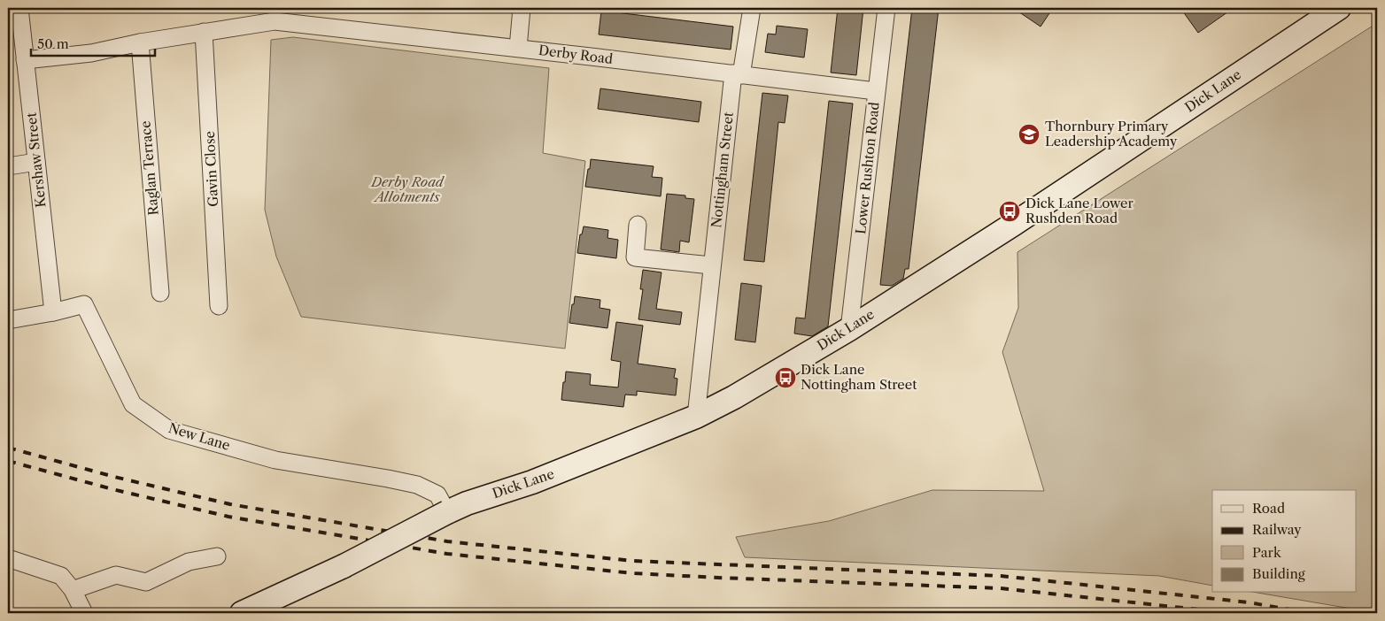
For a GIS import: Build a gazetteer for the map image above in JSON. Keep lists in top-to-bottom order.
{
  "streets": {
    "street": [
      "Derby Road",
      "Dick Lane",
      "Kershaw Street",
      "Raglan Terrace",
      "Lower Rushton Road",
      "Gavin Close",
      "Nottingham Street",
      "New Lane"
    ]
  },
  "crossings": [
    ["Derby Road", "Kershaw Street"],
    ["Derby Road", "Raglan Terrace"],
    ["Derby Road", "Lower Rushton Road"],
    ["Derby Road", "Gavin Close"],
    ["Derby Road", "Nottingham Street"],
    ["Dick Lane", "Lower Rushton Road"],
    ["Dick Lane", "Nottingham Street"],
    ["Dick Lane", "New Lane"],
    ["Kershaw Street", "New Lane"]
  ],
  "parks": ["Derby Road Allotments"],
  "places": {
    "school or university": ["Thornbury Primary Leadership Academy"],
    "bus stop": ["Dick Lane Lower Rushden Road", "Dick Lane Nottingham Street"]
  },
  "legend": [
    "Road",
    "Railway",
    "Park",
    "Building"
  ],
  "scale_bar": "50 m"
}
